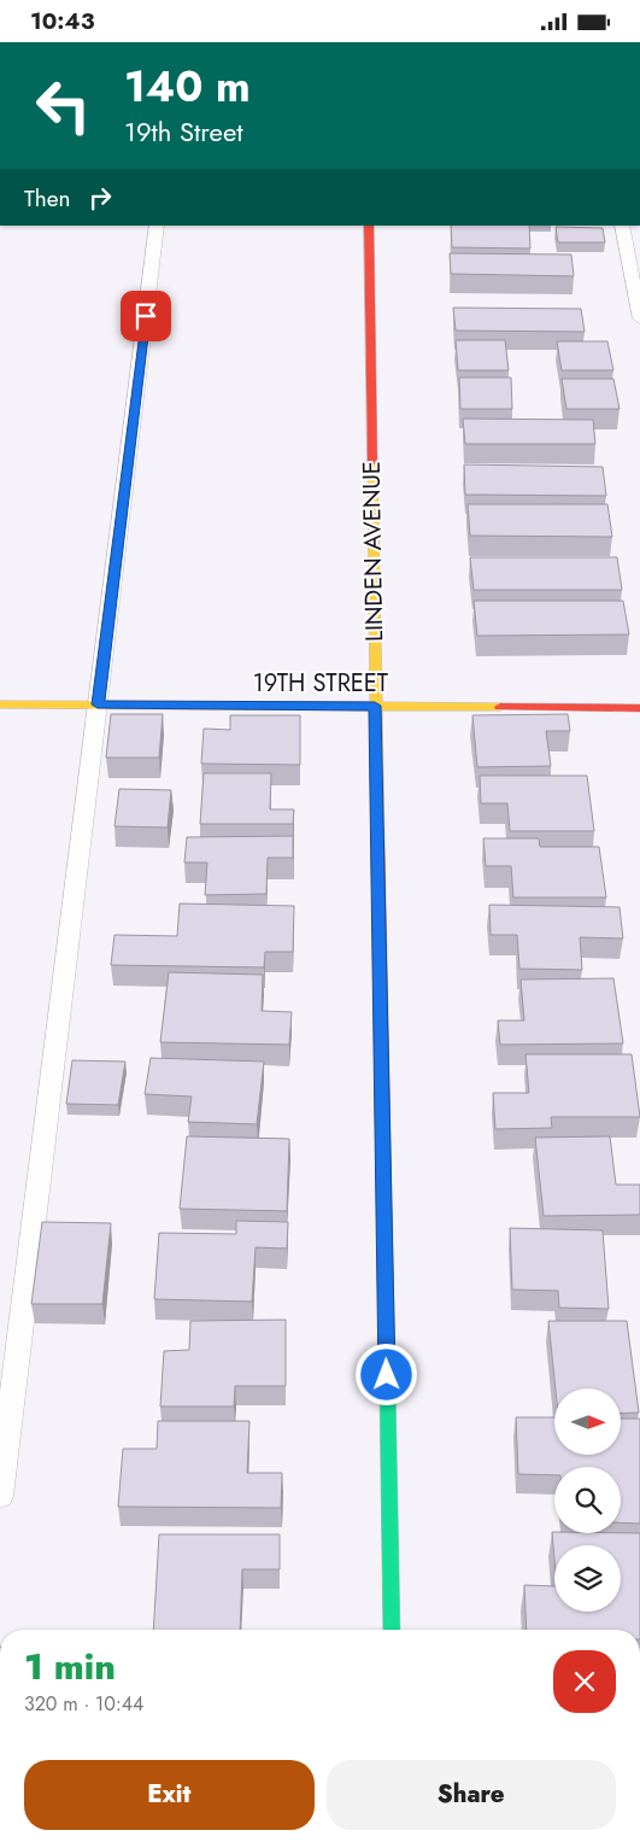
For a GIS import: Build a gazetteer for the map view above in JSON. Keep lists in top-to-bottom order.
{
  "streets": {
    "street": ["LINDEN AVENUE", "19TH STREET"]
  },
  "crossings": [
    ["LINDEN AVENUE", "19TH STREET"]
  ],
  "north": "right",
  "page": {
    "status": "10:43",
    "turn": ["140 m", "19th Street"],
    "then": "Then",
    "heading": ["1 min", "320 m · 10:44"],
    "buttons": ["Exit", "Share"]
  }
}
